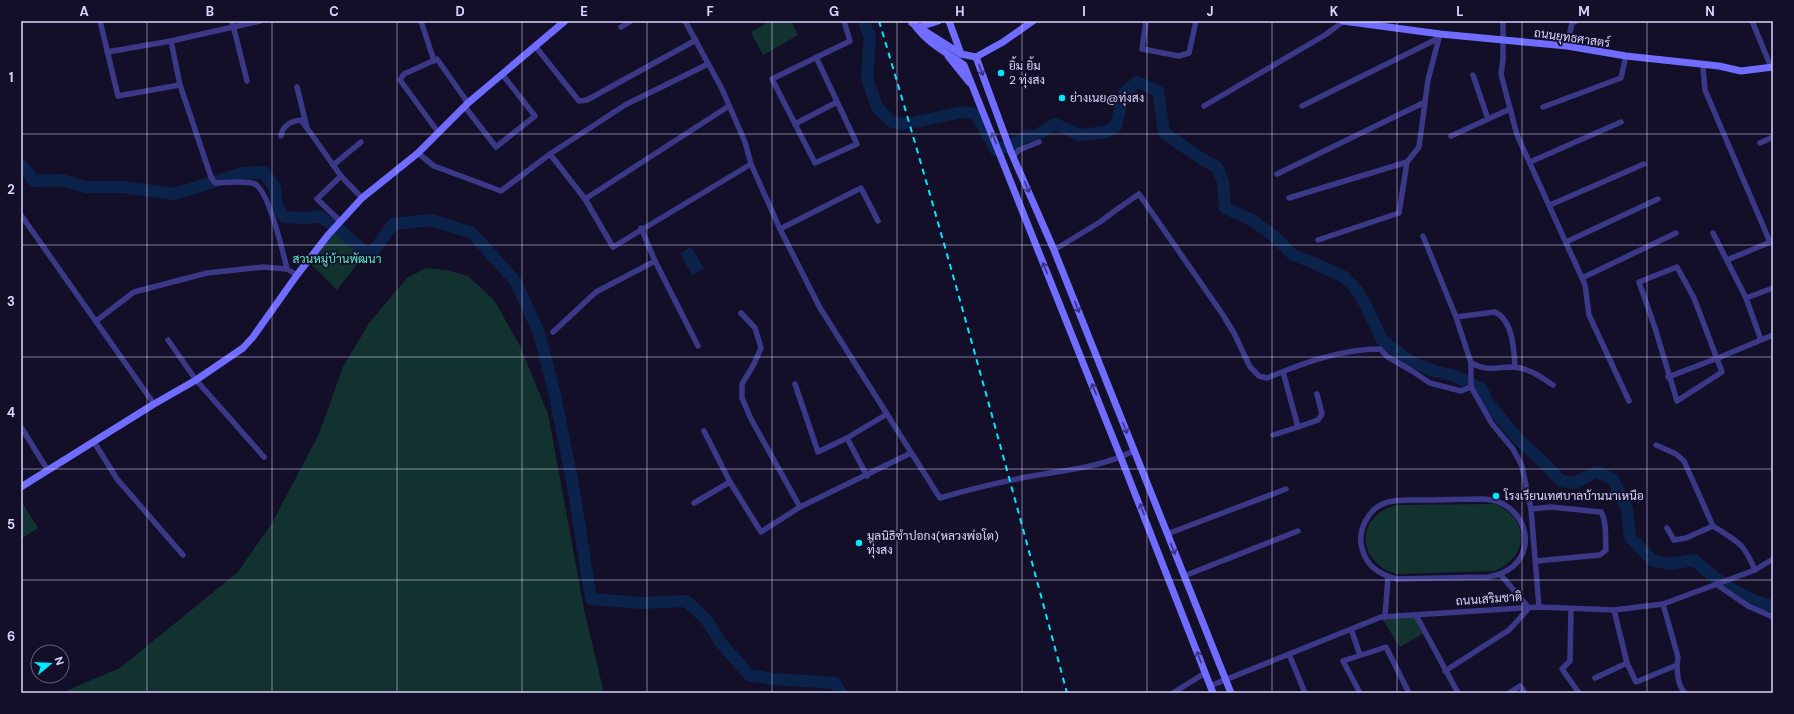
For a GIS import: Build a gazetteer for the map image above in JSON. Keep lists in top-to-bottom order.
{
  "streets": {
    "main road": ["ถนนยุทธศาสตร์"],
    "street": ["ถนนเสริมชาติ"]
  },
  "parks": ["สวนหมู่บ้านพัฒนา"],
  "places": [
    "ยิ้ม ยิ้ม 2 ทุ่งสง",
    "ย่างเนย@ทุ่งสง",
    "โรงเรียนเทศบาลบ้านนาเหนือ",
    "มูลนิธิซำปอกง(หลวงพ่อโต) ทุ่งสง"
  ],
  "north": "right",
  "grid": {
    "columns": [
      "A",
      "B",
      "C",
      "D",
      "E",
      "F",
      "G",
      "H",
      "I",
      "J",
      "K",
      "L",
      "M",
      "N"
    ],
    "rows": [
      "1",
      "2",
      "3",
      "4",
      "5",
      "6"
    ]
  }
}
